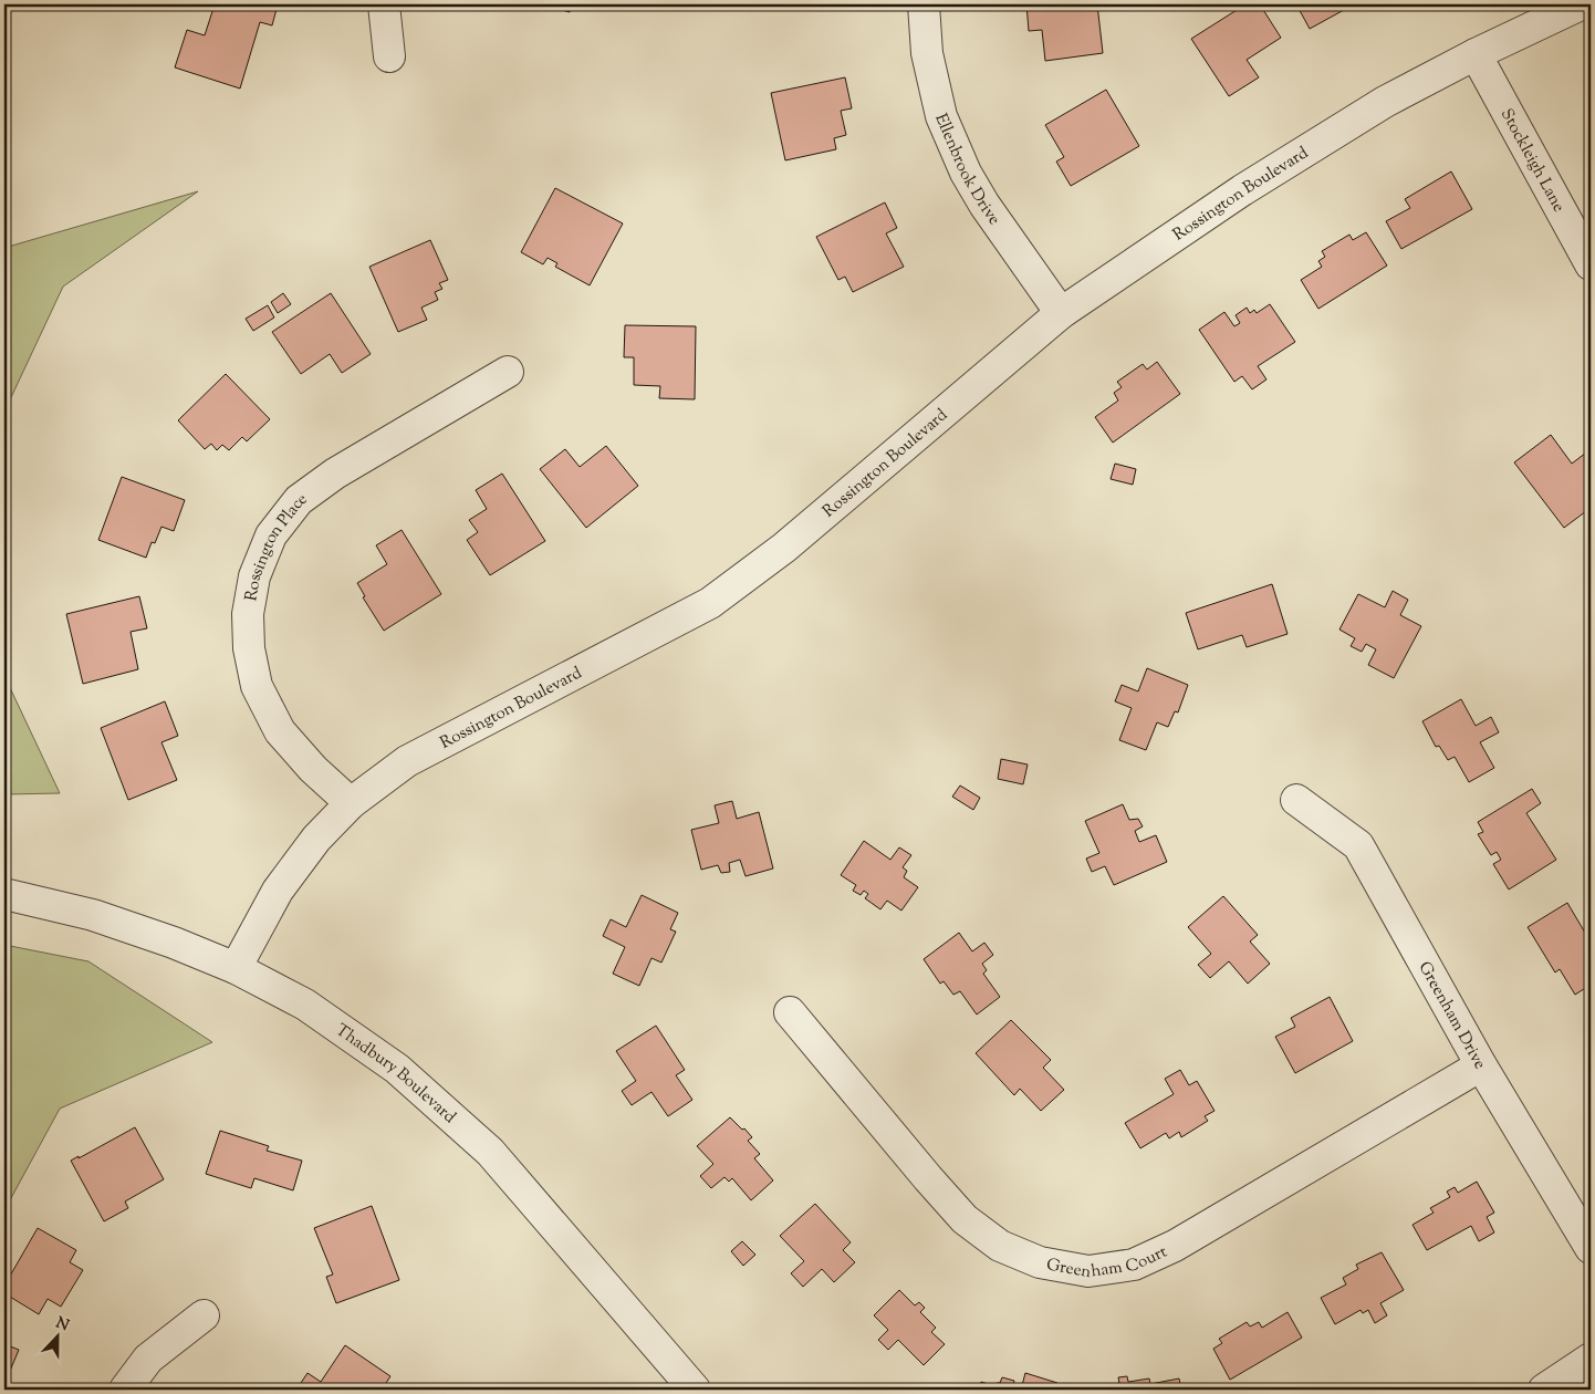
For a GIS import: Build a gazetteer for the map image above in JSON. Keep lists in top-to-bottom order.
{
  "streets": {
    "street": [
      "Stockleigh Lane",
      "Ellenbrook Drive",
      "Rossington Boulevard",
      "Rossington Place",
      "Greenham Drive",
      "Thadbury Boulevard",
      "Greenham Court"
    ]
  },
  "crossings": [
    ["Stockleigh Lane", "Rossington Boulevard"],
    ["Ellenbrook Drive", "Rossington Boulevard"],
    ["Rossington Boulevard", "Rossington Place"],
    ["Rossington Boulevard", "Thadbury Boulevard"],
    ["Greenham Drive", "Greenham Court"]
  ],
  "north": "top"
}
